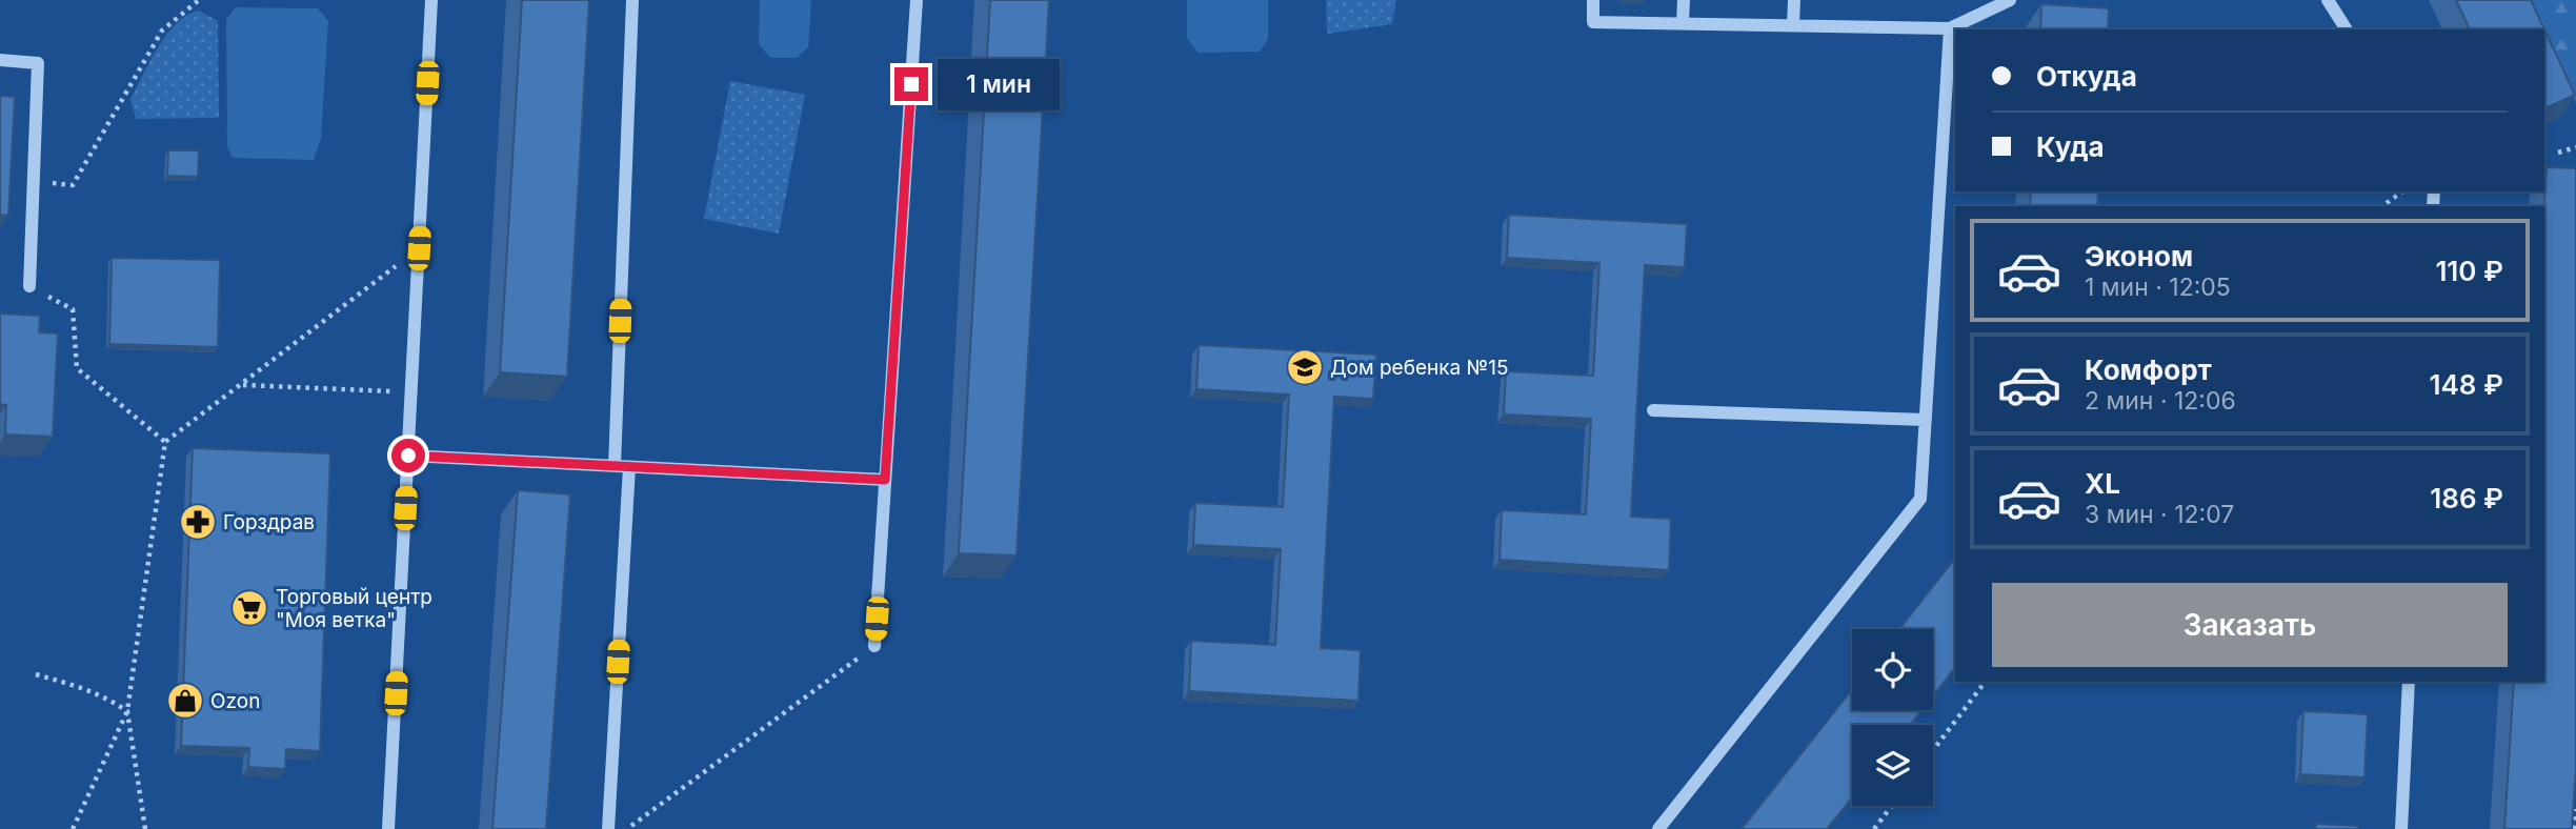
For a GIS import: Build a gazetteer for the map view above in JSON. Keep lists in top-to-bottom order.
{
  "places": {
    "school or university": ["Дом ребенка №15"],
    "pharmacy": ["Горздрав"],
    "supermarket": ["Торговый центр \"Моя ветка\""],
    "shop": ["Ozon"]
  },
  "page": {
    "banner": ["Откуда", "Куда"],
    "bubble": "1 мин",
    "list": [
      {
        "name": "Эконом",
        "note": "1 мин · 12:05",
        "value": "110 ₽"
      },
      {
        "name": "Комфорт",
        "note": "2 мин · 12:06",
        "value": "148 ₽"
      },
      {
        "name": "XL",
        "note": "3 мин · 12:07",
        "value": "186 ₽"
      }
    ],
    "buttons": "Заказать"
  }
}
